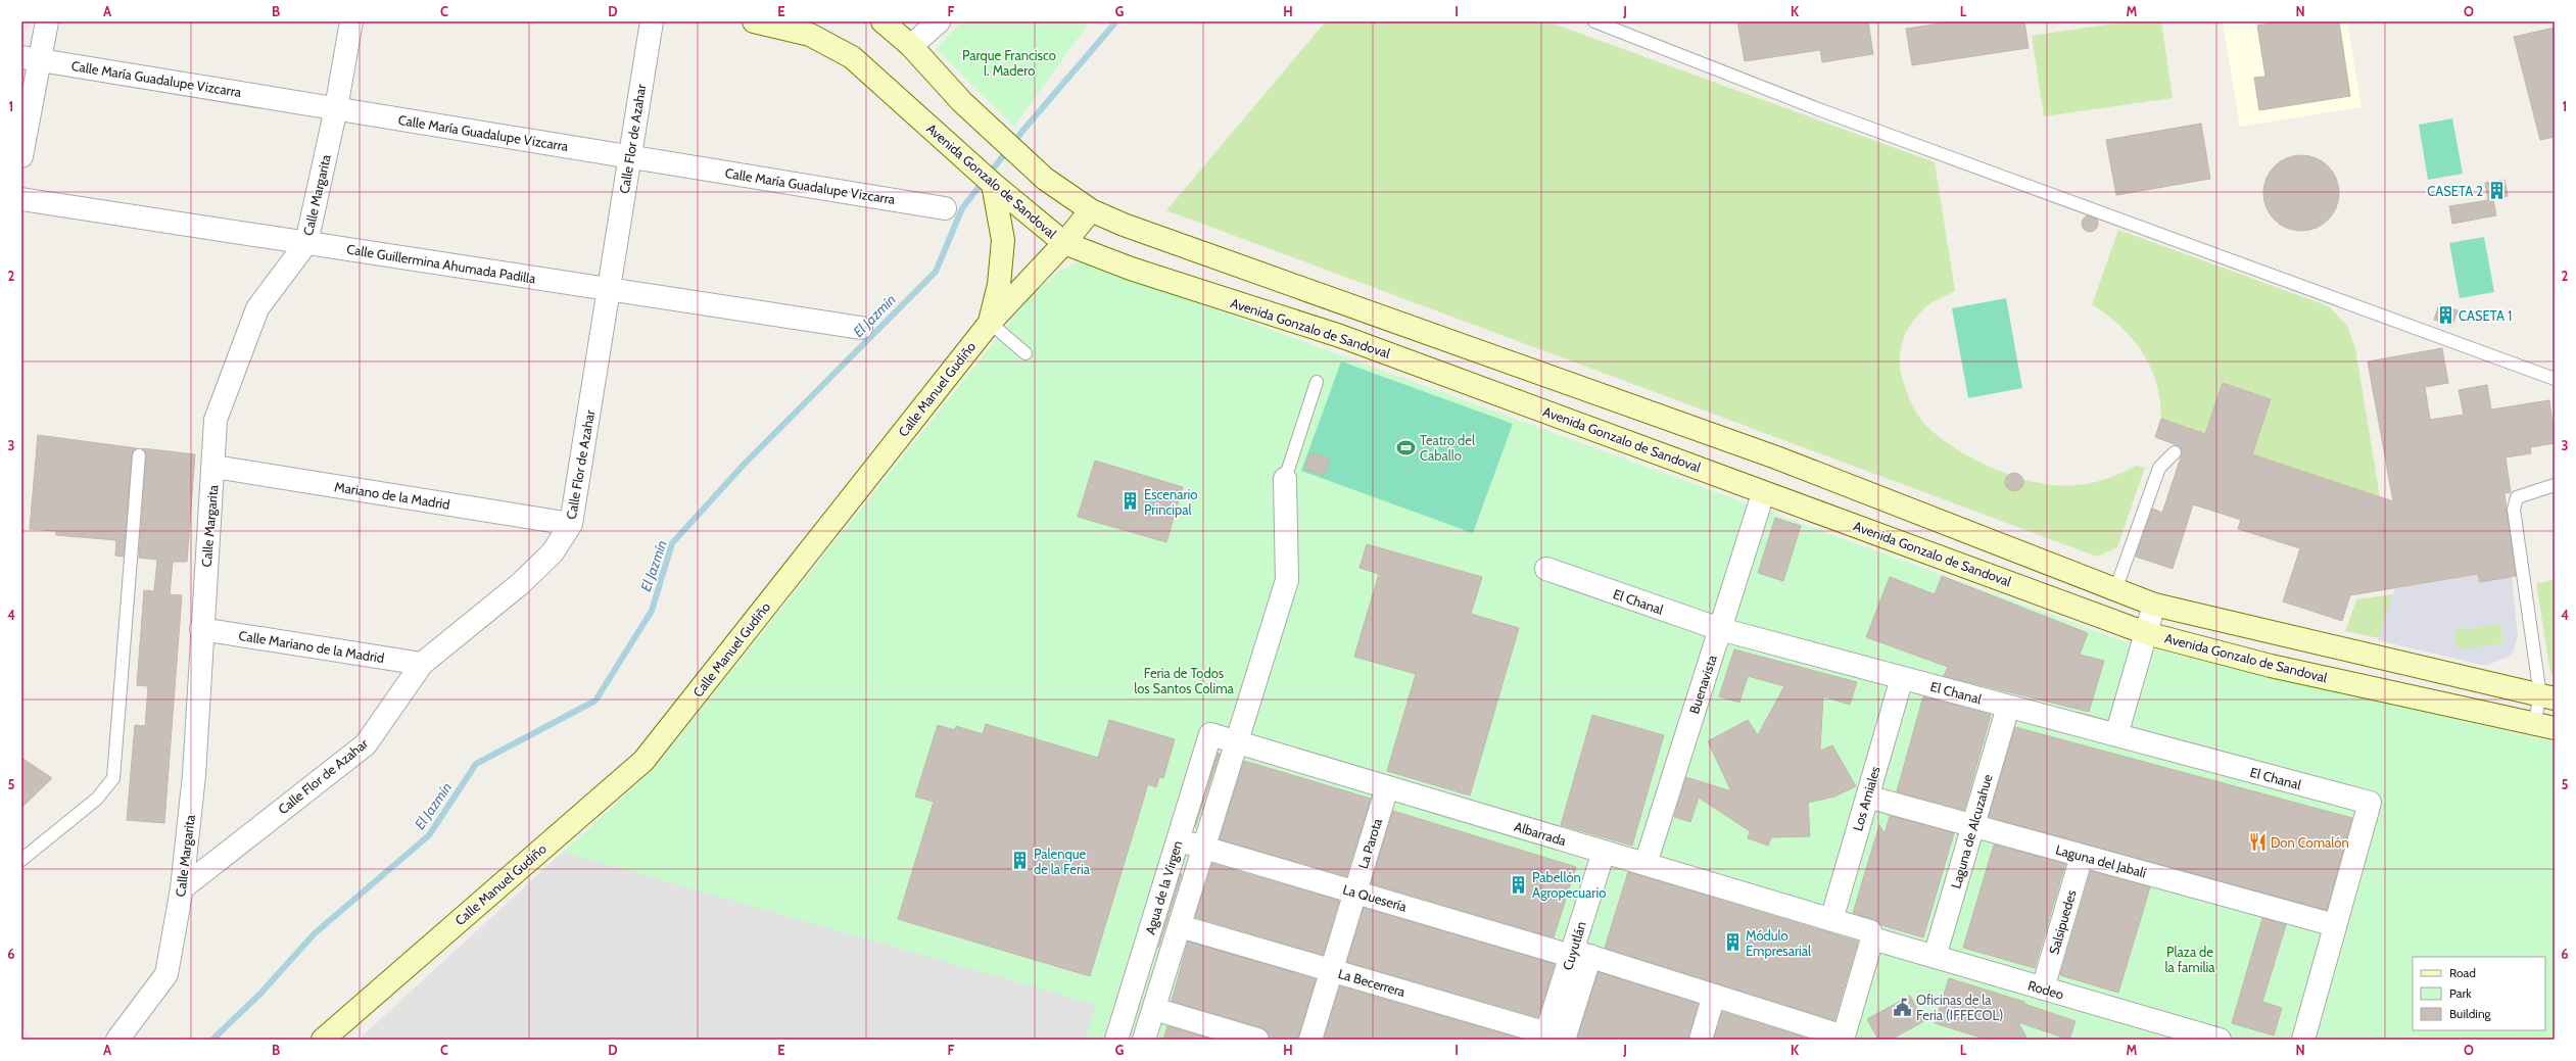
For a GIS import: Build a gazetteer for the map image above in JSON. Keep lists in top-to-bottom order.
{
  "streets": {
    "main road": ["Avenida Gonzalo de Sandoval", "Calle Manuel Gudiño"],
    "street": [
      "Calle María Guadalupe Vizcarra",
      "Calle Flor de Azahar",
      "Calle Margarita",
      "Calle Guillermina Ahumada Padilla",
      "Mariano de la Madrid",
      "El Chanal",
      "Calle Mariano de la Madrid",
      "Buenavista",
      "Los Amiales",
      "Laguna de Alcuzahue",
      "Albarrada",
      "La Parota",
      "Laguna del Jabalí",
      "Agua de la Virgen",
      "La Quesería",
      "Salsipuedes",
      "Cuyutlán",
      "La Becerrera",
      "Rodeo"
    ]
  },
  "crossings": [
    ["Calle María Guadalupe Vizcarra", "Calle Flor de Azahar"],
    ["Calle María Guadalupe Vizcarra", "Calle Margarita"],
    ["Calle Flor de Azahar", "Calle Margarita"],
    ["Calle Flor de Azahar", "Calle Guillermina Ahumada Padilla"],
    ["Calle Flor de Azahar", "Mariano de la Madrid"],
    ["Calle Flor de Azahar", "Calle Mariano de la Madrid"],
    ["Avenida Gonzalo de Sandoval", "Calle Manuel Gudiño"],
    ["Calle Margarita", "Calle Guillermina Ahumada Padilla"],
    ["Calle Margarita", "Mariano de la Madrid"],
    ["Calle Margarita", "Calle Mariano de la Madrid"],
    ["El Chanal", "Buenavista"],
    ["El Chanal", "Los Amiales"],
    ["El Chanal", "Laguna de Alcuzahue"],
    ["El Chanal", "Laguna del Jabalí"],
    ["Buenavista", "Albarrada"],
    ["Los Amiales", "Albarrada"],
    ["Los Amiales", "Laguna del Jabalí"],
    ["Laguna de Alcuzahue", "Laguna del Jabalí"],
    ["Laguna de Alcuzahue", "Rodeo"],
    ["Albarrada", "La Parota"],
    ["Albarrada", "Agua de la Virgen"],
    ["Albarrada", "Cuyutlán"],
    ["Albarrada", "Rodeo"],
    ["La Parota", "La Quesería"],
    ["La Parota", "La Becerrera"],
    ["Laguna del Jabalí", "Salsipuedes"],
    ["Agua de la Virgen", "La Quesería"],
    ["Agua de la Virgen", "La Becerrera"],
    ["La Quesería", "Cuyutlán"],
    ["Salsipuedes", "Rodeo"],
    ["Cuyutlán", "La Becerrera"]
  ],
  "water": ["El Jazmín"],
  "parks": ["Parque Francisco I. Madero", "Feria de Todos los Santos Colima", "Plaza de la familia"],
  "places": {
    "building": [
      "CASETA 2",
      "CASETA 1",
      "Escenario Principal",
      "Palenque de la Feria",
      "Pabellón Agropecuario",
      "Módulo Empresarial"
    ],
    "sports": ["Teatro del Caballo"],
    "restaurant": ["Don Comalón"],
    "public building": ["Oficinas de la Feria (IFFECOL)"]
  },
  "legend": ["Road", "Park", "Building"],
  "grid": {
    "columns": [
      "A",
      "B",
      "C",
      "D",
      "E",
      "F",
      "G",
      "H",
      "I",
      "J",
      "K",
      "L",
      "M",
      "N",
      "O"
    ],
    "rows": [
      "1",
      "2",
      "3",
      "4",
      "5",
      "6"
    ]
  }
}
